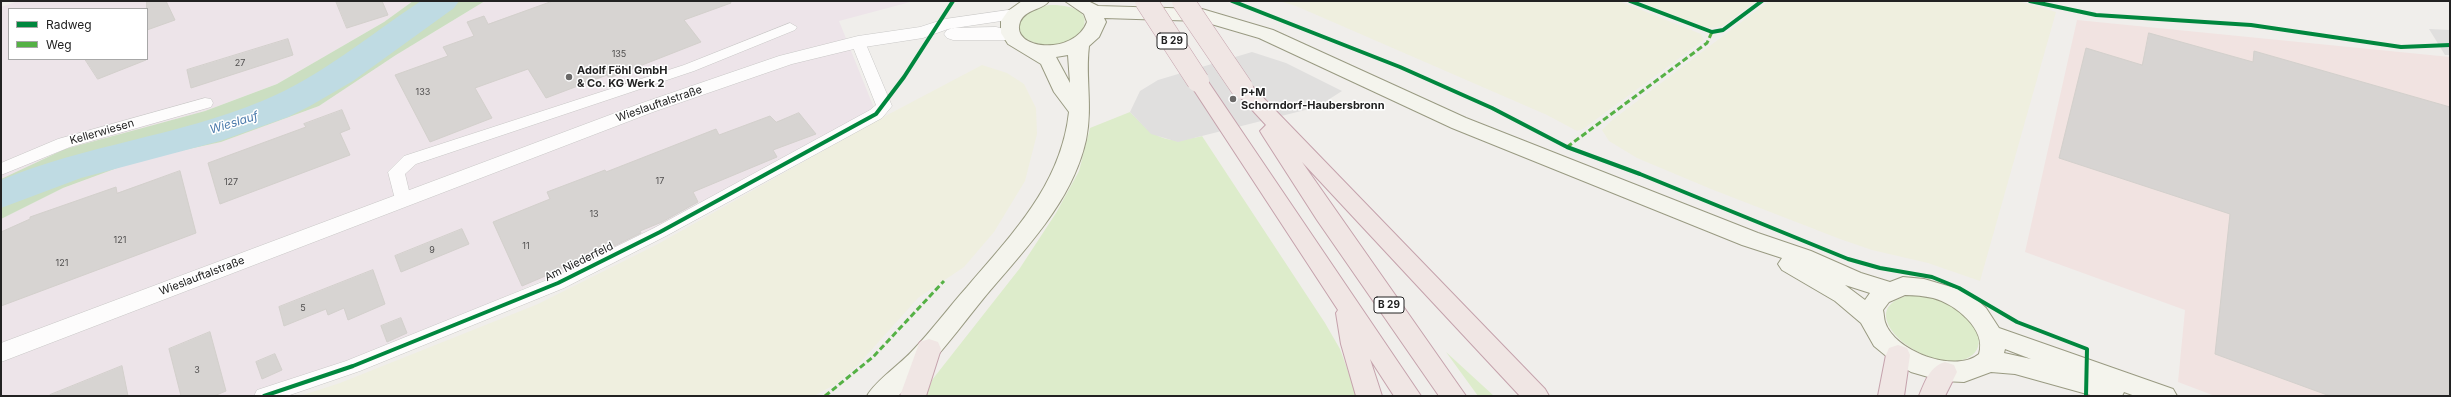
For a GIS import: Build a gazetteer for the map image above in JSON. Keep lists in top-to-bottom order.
{
  "streets": {
    "highway": ["B 29"],
    "main road": ["Wieslauftalstraße"],
    "street": ["Kellerwiesen", "Am Niederfeld"]
  },
  "crossings": [
    ["Wieslauftalstraße", "Am Niederfeld"]
  ],
  "water": ["Wieslauf"],
  "places": ["Adolf Föhl GmbH & Co. KG Werk 2", "P+M Schorndorf-Haubersbronn"],
  "house_numbers": [
    "135",
    "27",
    "133",
    "17",
    "127",
    "13",
    "121",
    "11",
    "9",
    "121",
    "5",
    "3"
  ],
  "legend": ["Radweg", "Weg"]
}
